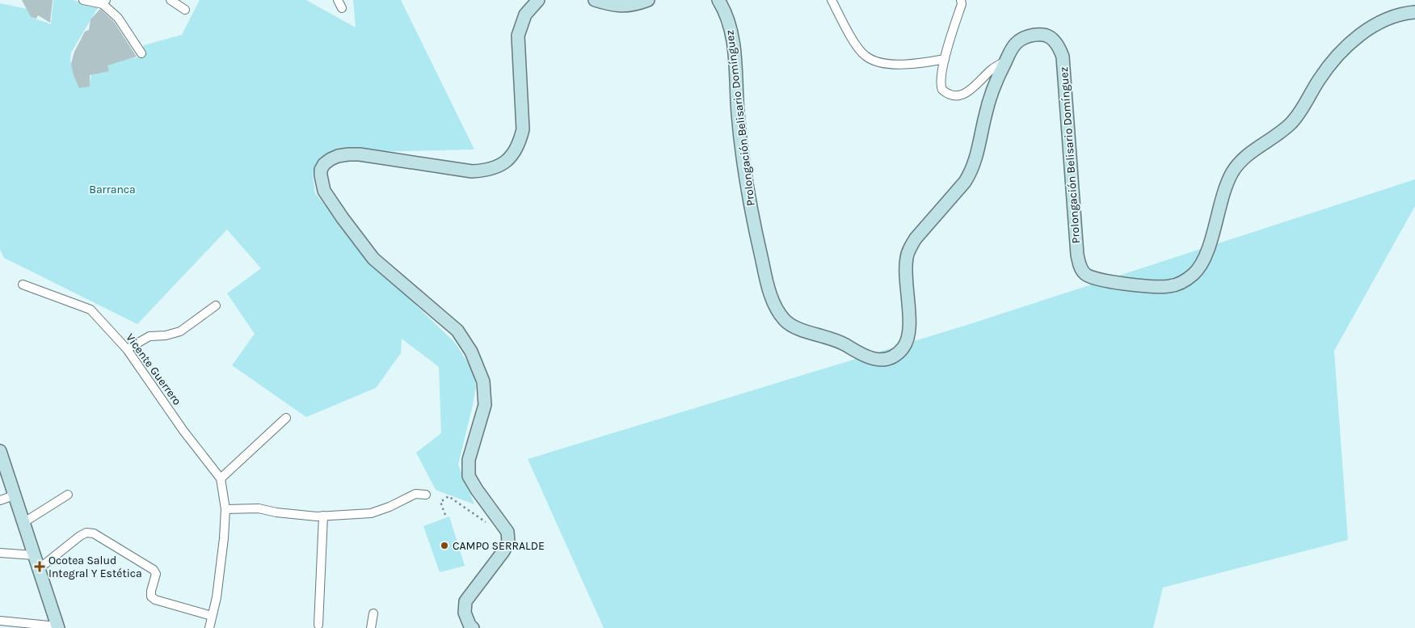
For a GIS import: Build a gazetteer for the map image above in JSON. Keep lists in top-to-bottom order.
{
  "streets": {
    "main road": ["Prolongación Belisario Domínguez"],
    "street": ["Vicente Guerrero"]
  },
  "parks": ["Barranca"],
  "places": {
    "other": ["CAMPO SERRALDE"],
    "health": ["Ocotea Salud Integral Y Estética"]
  }
}
